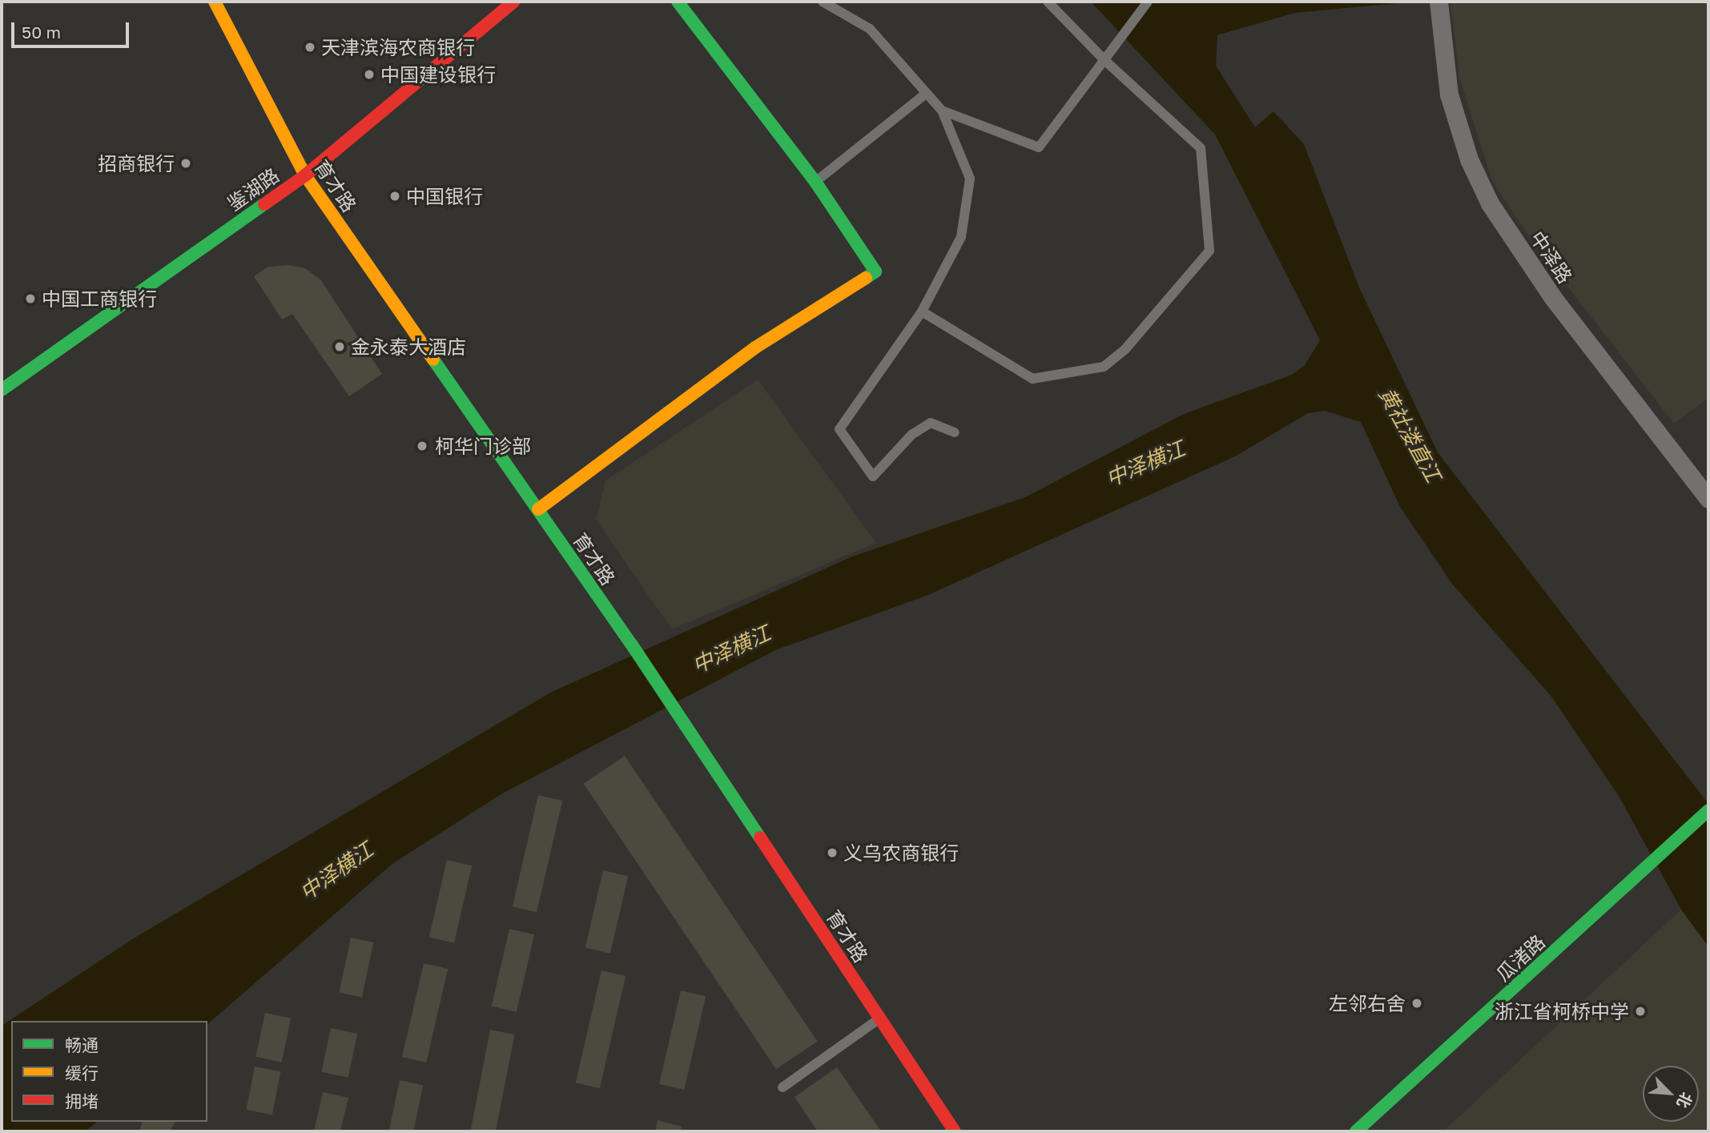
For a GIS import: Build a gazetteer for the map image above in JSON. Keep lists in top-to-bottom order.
{
  "streets": {
    "street": [
      "育才路",
      "鉴湖路",
      "中泽路",
      "瓜渚路"
    ]
  },
  "crossings": [
    ["育才路", "鉴湖路"]
  ],
  "water": ["黄社溇直江", "中泽横江"],
  "places": [
    "天津滨海农商银行",
    "中国建设银行",
    "招商银行",
    "中国银行",
    "中国工商银行",
    "金永泰大酒店",
    "柯华门诊部",
    "义乌农商银行",
    "左邻右舍",
    "浙江省柯桥中学"
  ],
  "legend": ["畅通", "缓行", "拥堵"],
  "scale_bar": "50 m",
  "north": "bottom right"
}
